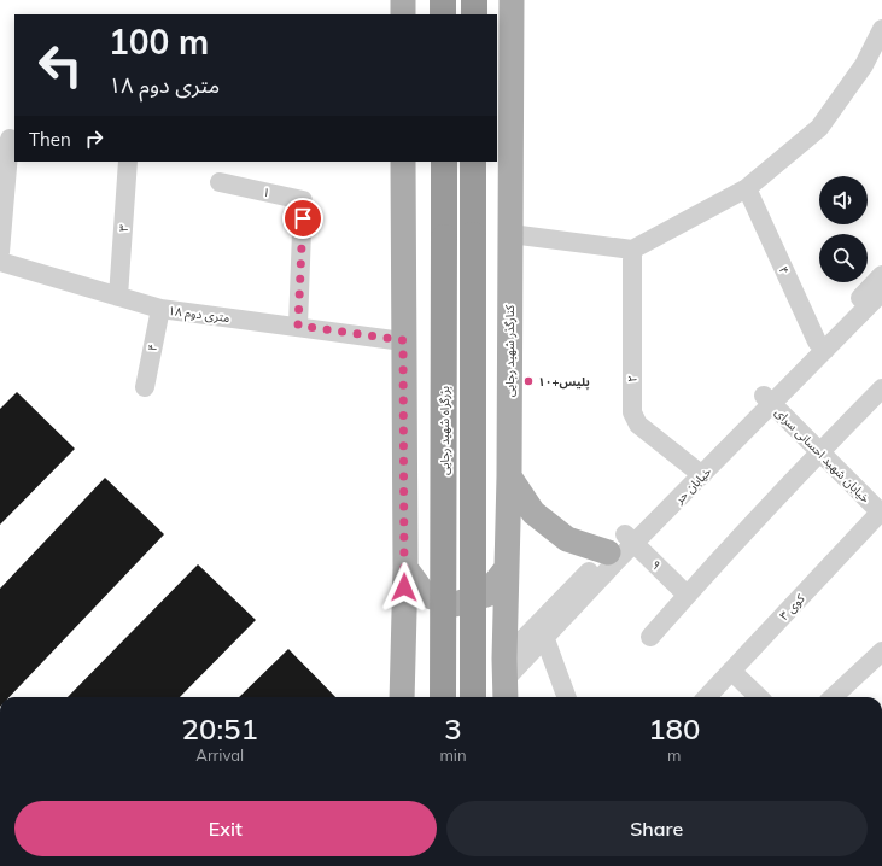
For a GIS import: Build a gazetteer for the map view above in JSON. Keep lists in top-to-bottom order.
{
  "streets": {
    "highway": ["بزرگراه شهید رجایی"],
    "main road": ["کنارگذر شهید رجایی"],
    "street": [
      "۱",
      "۳",
      "۴",
      "۱۸ متری دوم",
      "۲",
      "خیابان شهید احسانی سرای",
      "خیابان حر",
      "۹",
      "کوی ۳"
    ]
  },
  "crossings": [
    ["۱", "۱۸ متری دوم"],
    ["۳", "۱۸ متری دوم"],
    ["۴", "۱۸ متری دوم"],
    ["۴", "خیابان حر"],
    ["کنارگذر شهید رجایی", "خیابان حر"],
    ["۲", "خیابان حر"],
    ["خیابان شهید احسانی سرای", "خیابان حر"],
    ["خیابان شهید احسانی سرای", "کوی ۳"],
    ["خیابان حر", "۹"]
  ],
  "places": ["پلیس+١٠"],
  "page": {
    "turn": ["100 m", "۱۸ متری دوم"],
    "then": "Then",
    "eta": [
      "20:51",
      "Arrival",
      "3",
      "min",
      "180",
      "m"
    ],
    "buttons": ["Exit", "Share"]
  }
}
